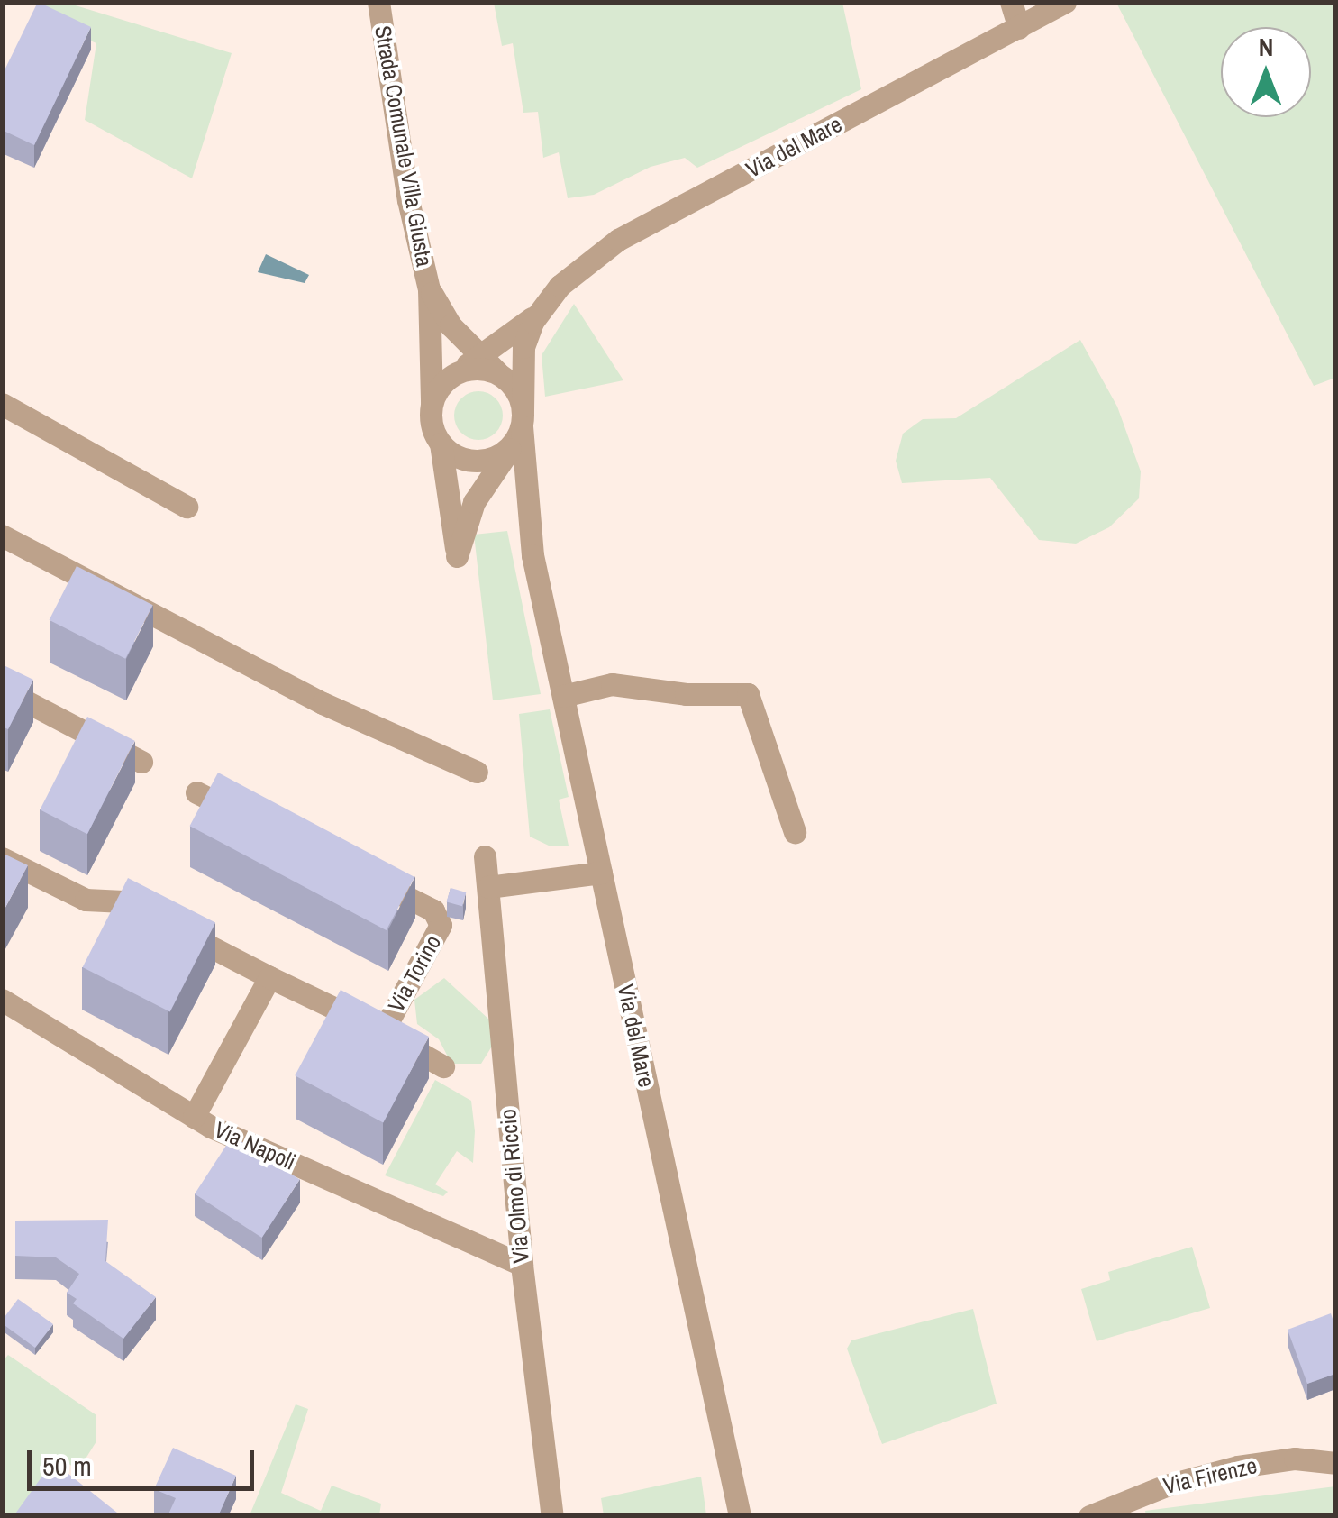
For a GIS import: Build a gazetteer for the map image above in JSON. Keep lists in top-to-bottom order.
{
  "streets": {
    "street": [
      "Strada Comunale Villa Giusta",
      "Via del Mare",
      "Via Torino",
      "Via Napoli",
      "Via Olmo di Riccio",
      "Via Firenze"
    ]
  },
  "crossings": [
    ["Via Napoli", "Via Olmo di Riccio"]
  ],
  "scale_bar": "50 m",
  "north": "top"
}
